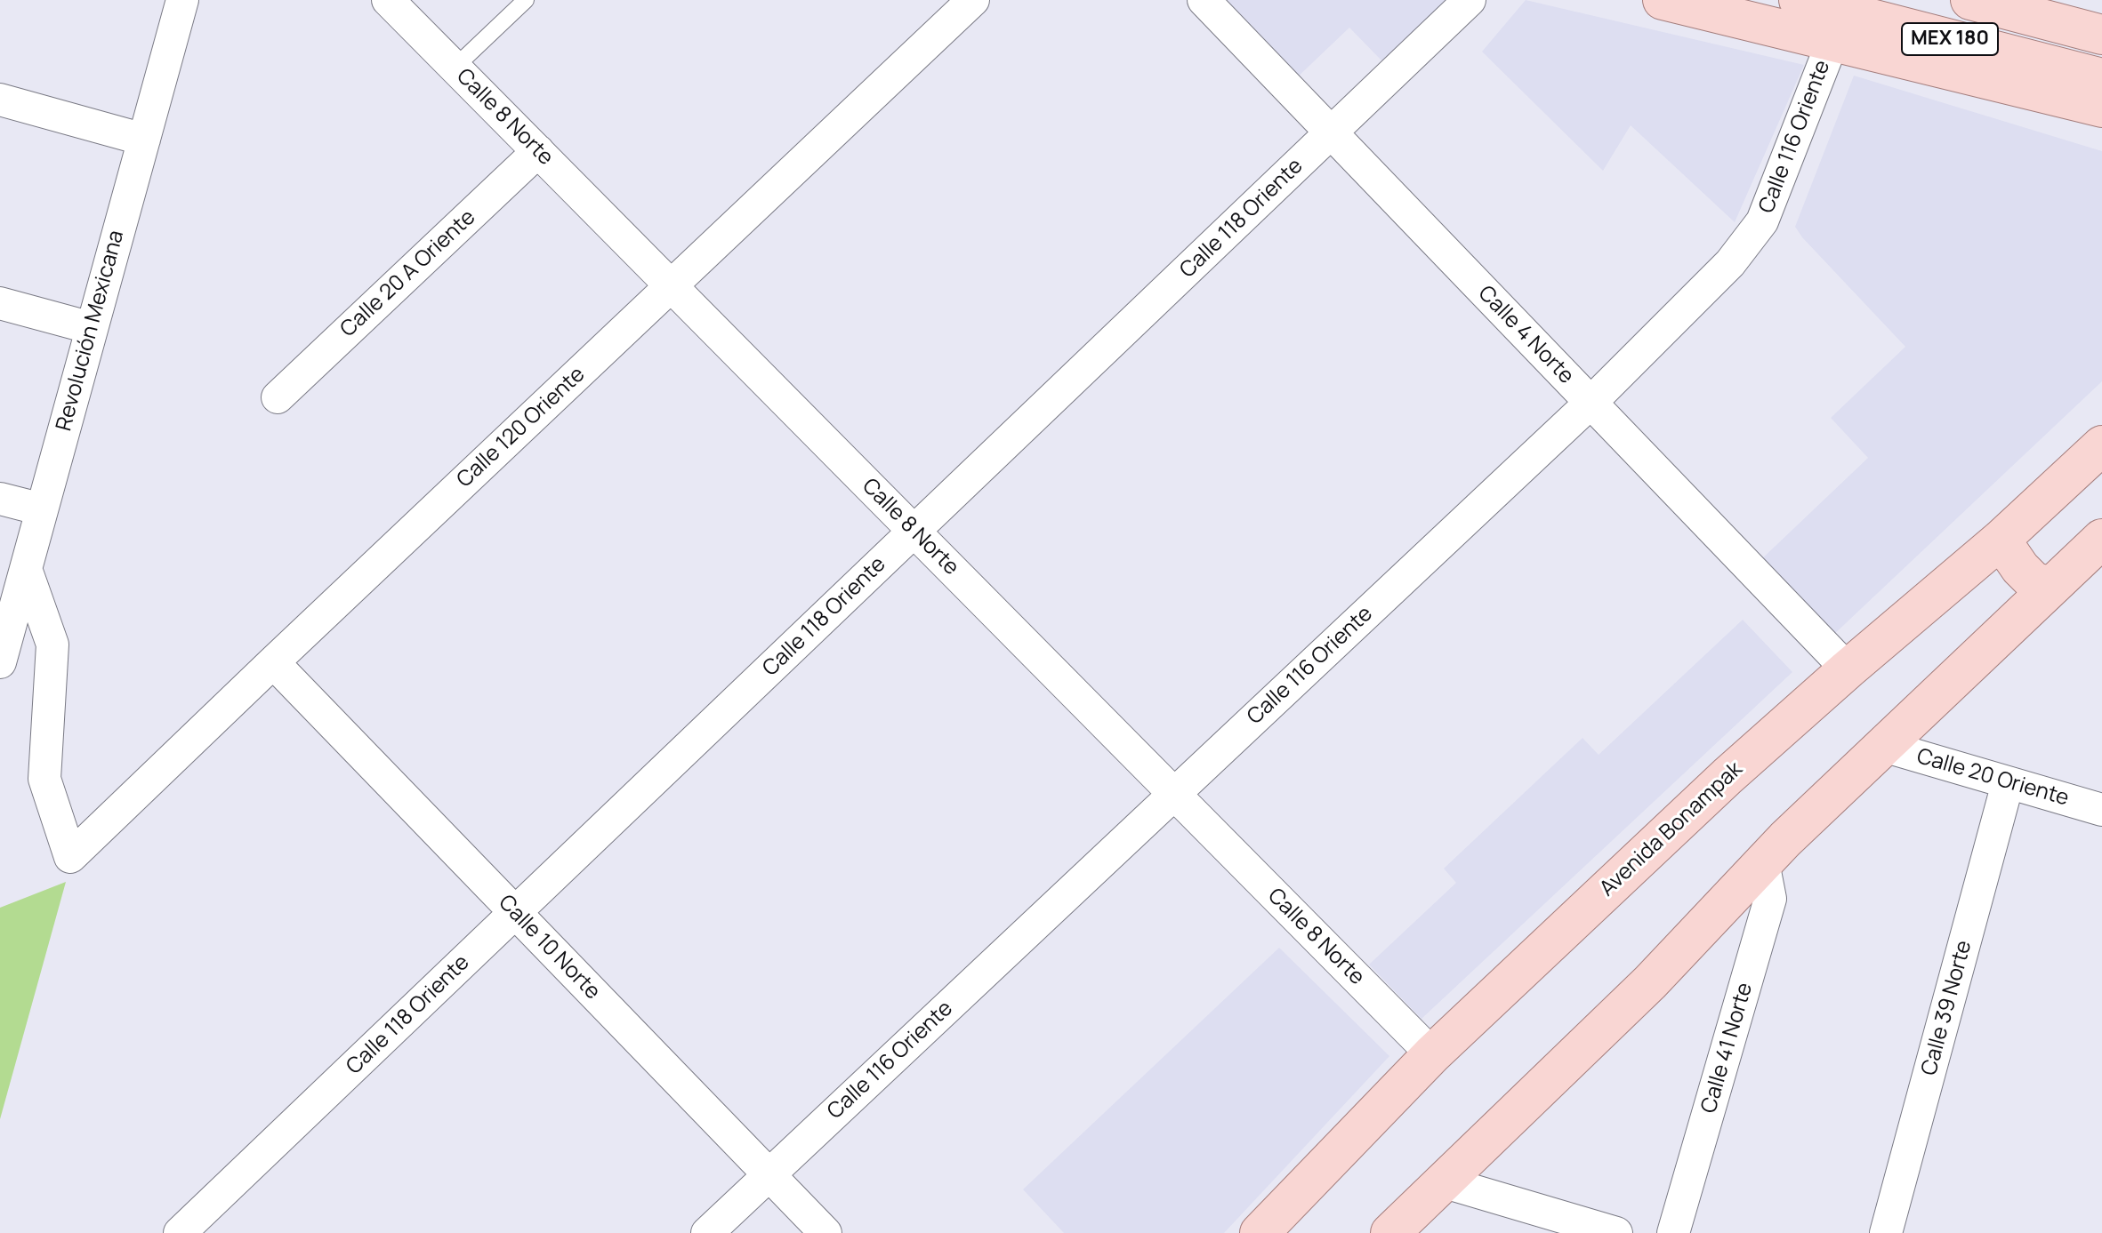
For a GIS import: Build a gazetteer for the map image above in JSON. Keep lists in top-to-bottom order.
{
  "streets": {
    "main road": ["MEX 180", "Avenida Bonampak"],
    "street": [
      "Calle 8 Norte",
      "Calle 116 Oriente",
      "Calle 118 Oriente",
      "Calle 20 A Oriente",
      "Revolución Mexicana",
      "Calle 4 Norte",
      "Calle 120 Oriente",
      "Calle 20 Oriente",
      "Calle 10 Norte",
      "Calle 39 Norte",
      "Calle 41 Norte"
    ]
  },
  "crossings": [
    ["Calle 8 Norte", "Calle 116 Oriente"],
    ["Calle 8 Norte", "Calle 118 Oriente"],
    ["Calle 8 Norte", "Calle 20 A Oriente"],
    ["Calle 8 Norte", "Calle 120 Oriente"],
    ["Calle 8 Norte", "Avenida Bonampak"],
    ["Calle 116 Oriente", "Calle 4 Norte"],
    ["Calle 116 Oriente", "Calle 10 Norte"],
    ["Calle 118 Oriente", "Calle 4 Norte"],
    ["Calle 118 Oriente", "Calle 10 Norte"],
    ["Revolución Mexicana", "Calle 120 Oriente"],
    ["Calle 4 Norte", "Avenida Bonampak"],
    ["Calle 120 Oriente", "Calle 10 Norte"],
    ["Calle 20 Oriente", "Calle 39 Norte"]
  ]
}
